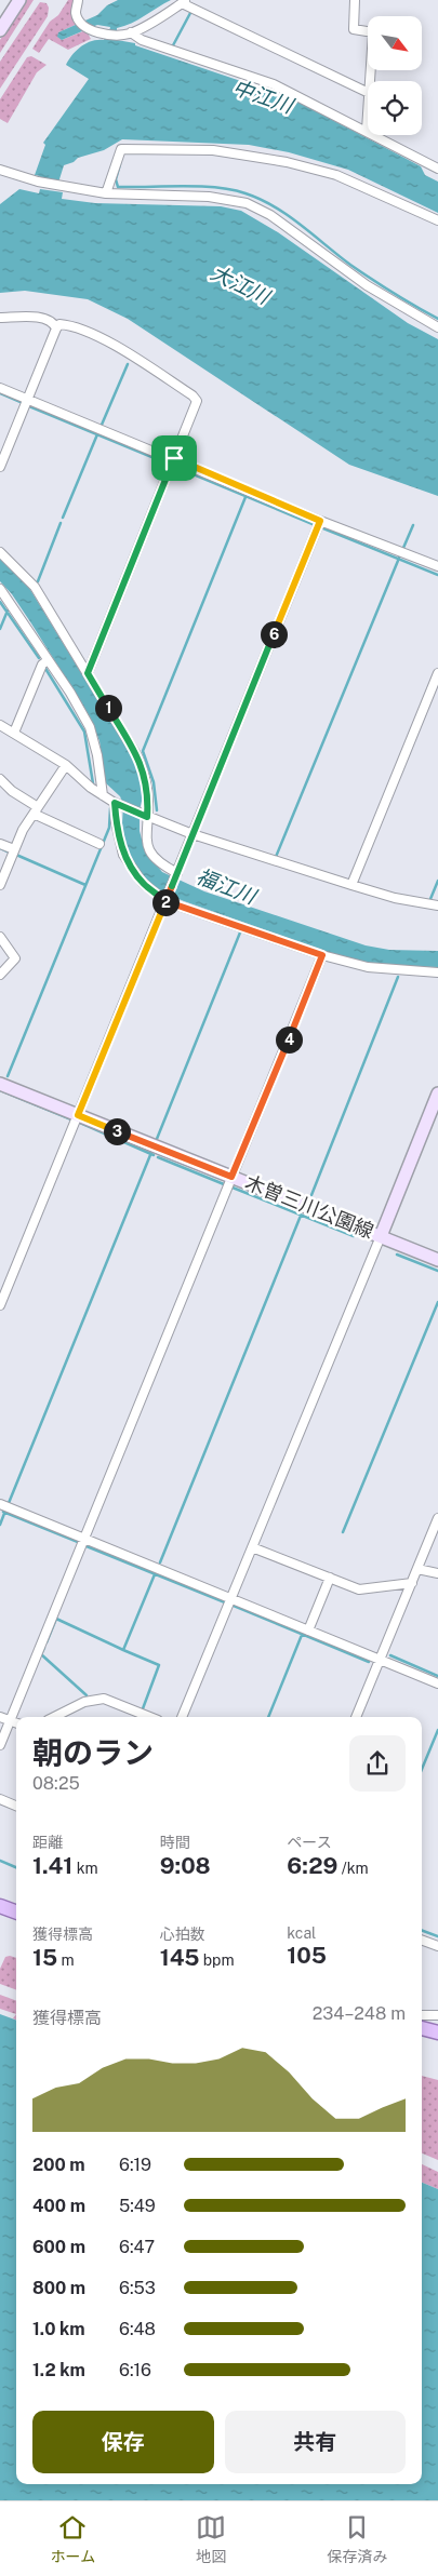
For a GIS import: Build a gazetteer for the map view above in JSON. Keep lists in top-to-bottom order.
{
  "streets": {
    "main road": ["木曽三川公園線"]
  },
  "water": ["中江川", "大江川", "福江川"],
  "north": "bottom right",
  "page": {
    "pins": [
      "6",
      "1",
      "2",
      "4",
      "3"
    ],
    "heading": ["朝のラン", "08:25"],
    "stats": [
      ["距離", "1.41 km"],
      ["時間", "9:08"],
      ["ペース", "6:29 /km"],
      ["獲得標高", "15 m"],
      ["心拍数", "145 bpm"],
      ["kcal", "105"]
    ],
    "chart": ["獲得標高", "234–248 m"],
    "list": [
      {
        "name": "200 m",
        "note": "6:19"
      },
      {
        "name": "400 m",
        "note": "5:49"
      },
      {
        "name": "600 m",
        "note": "6:47"
      },
      {
        "name": "800 m",
        "note": "6:53"
      },
      {
        "name": "1.0 km",
        "note": "6:48"
      },
      {
        "name": "1.2 km",
        "note": "6:16"
      }
    ],
    "buttons": ["保存", "共有"],
    "tabs": ["ホーム", "地図", "保存済み"]
  }
}
